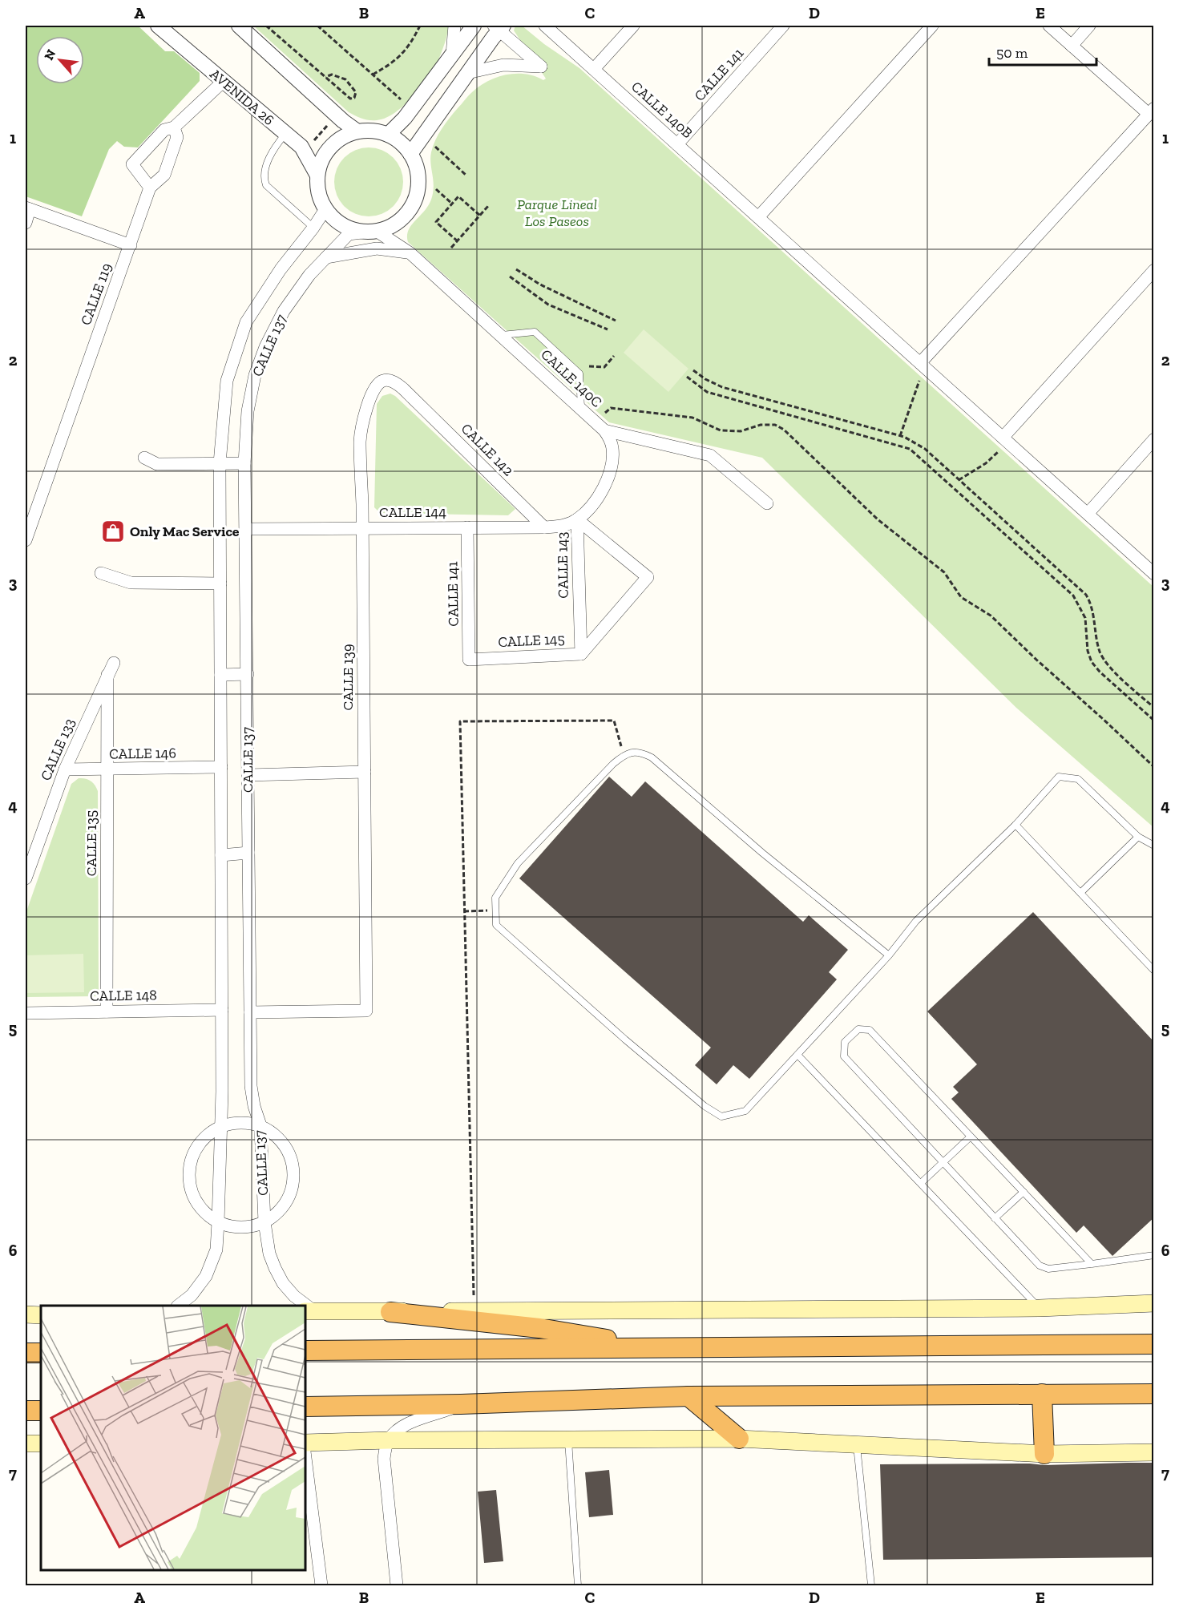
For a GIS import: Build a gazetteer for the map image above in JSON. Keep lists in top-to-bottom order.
{
  "streets": {
    "street": [
      "CALLE 141",
      "AVENIDA 26",
      "CALLE 140B",
      "CALLE 119",
      "CALLE 137",
      "CALLE 140C",
      "CALLE 142",
      "CALLE 144",
      "CALLE 143",
      "CALLE 145",
      "CALLE 139",
      "CALLE 133",
      "CALLE 146",
      "CALLE 135",
      "CALLE 148"
    ]
  },
  "crossings": [
    ["CALLE 141", "CALLE 140B"],
    ["CALLE 141", "CALLE 144"],
    ["CALLE 141", "CALLE 145"],
    ["AVENIDA 26", "CALLE 137"],
    ["AVENIDA 26", "CALLE 140C"],
    ["CALLE 137", "CALLE 140C"],
    ["CALLE 137", "CALLE 144"],
    ["CALLE 137", "CALLE 139"],
    ["CALLE 137", "CALLE 146"],
    ["CALLE 137", "CALLE 148"],
    ["CALLE 140C", "CALLE 143"],
    ["CALLE 142", "CALLE 144"],
    ["CALLE 142", "CALLE 139"],
    ["CALLE 144", "CALLE 143"],
    ["CALLE 144", "CALLE 145"],
    ["CALLE 144", "CALLE 139"],
    ["CALLE 143", "CALLE 145"],
    ["CALLE 133", "CALLE 146"],
    ["CALLE 133", "CALLE 135"],
    ["CALLE 146", "CALLE 135"],
    ["CALLE 135", "CALLE 148"]
  ],
  "parks": ["Parque Lineal Los Paseos"],
  "places": {
    "shop": ["Only Mac Service"]
  },
  "scale_bar": "50 m",
  "north": "top left",
  "grid": {
    "columns": [
      "A",
      "B",
      "C",
      "D",
      "E"
    ],
    "rows": [
      "1",
      "2",
      "3",
      "4",
      "5",
      "6",
      "7"
    ]
  }
}
